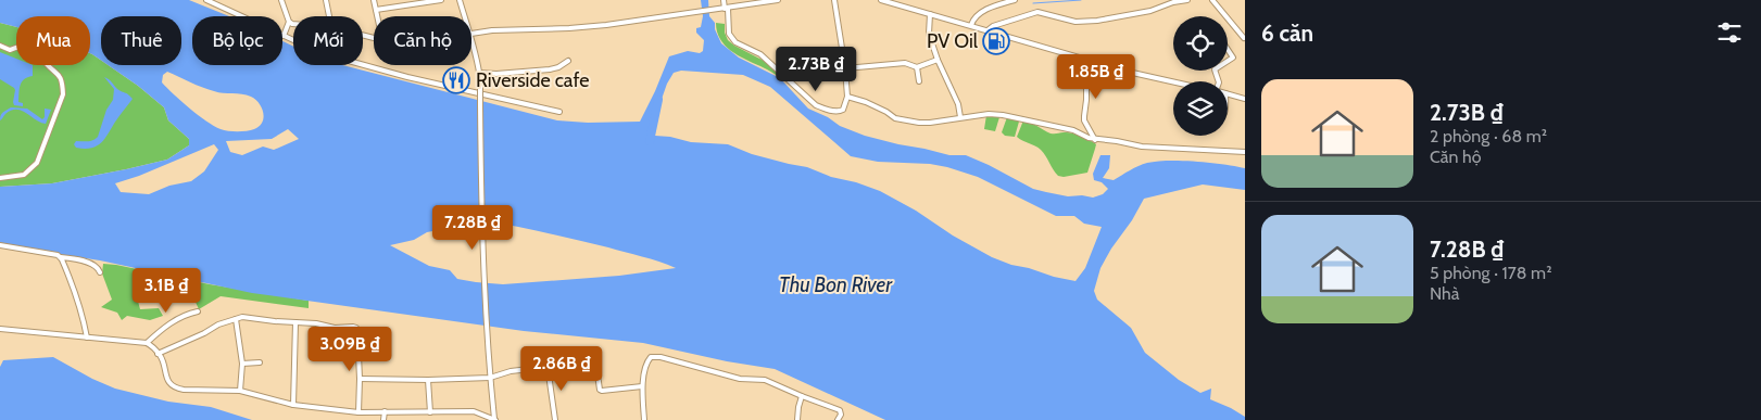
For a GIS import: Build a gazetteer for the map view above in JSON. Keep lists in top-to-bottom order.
{
  "water": ["Thu Bon River"],
  "places": {
    "fuel station": ["PV Oil"],
    "restaurant": ["Riverside cafe"]
  },
  "page": {
    "heading": "6 căn",
    "chip": [
      "Mua",
      "Thuê",
      "Bộ lọc",
      "Mới",
      "Căn hộ"
    ],
    "price": [
      "2.73B ₫",
      "1.85B ₫",
      "7.28B ₫",
      "3.1B ₫",
      "3.09B ₫",
      "2.86B ₫"
    ],
    "list": [
      {
        "name": "2.73B ₫",
        "note": "2 phòng · 68 m² · Căn hộ"
      },
      {
        "name": "7.28B ₫",
        "note": "5 phòng · 178 m² · Nhà"
      }
    ]
  }
}
